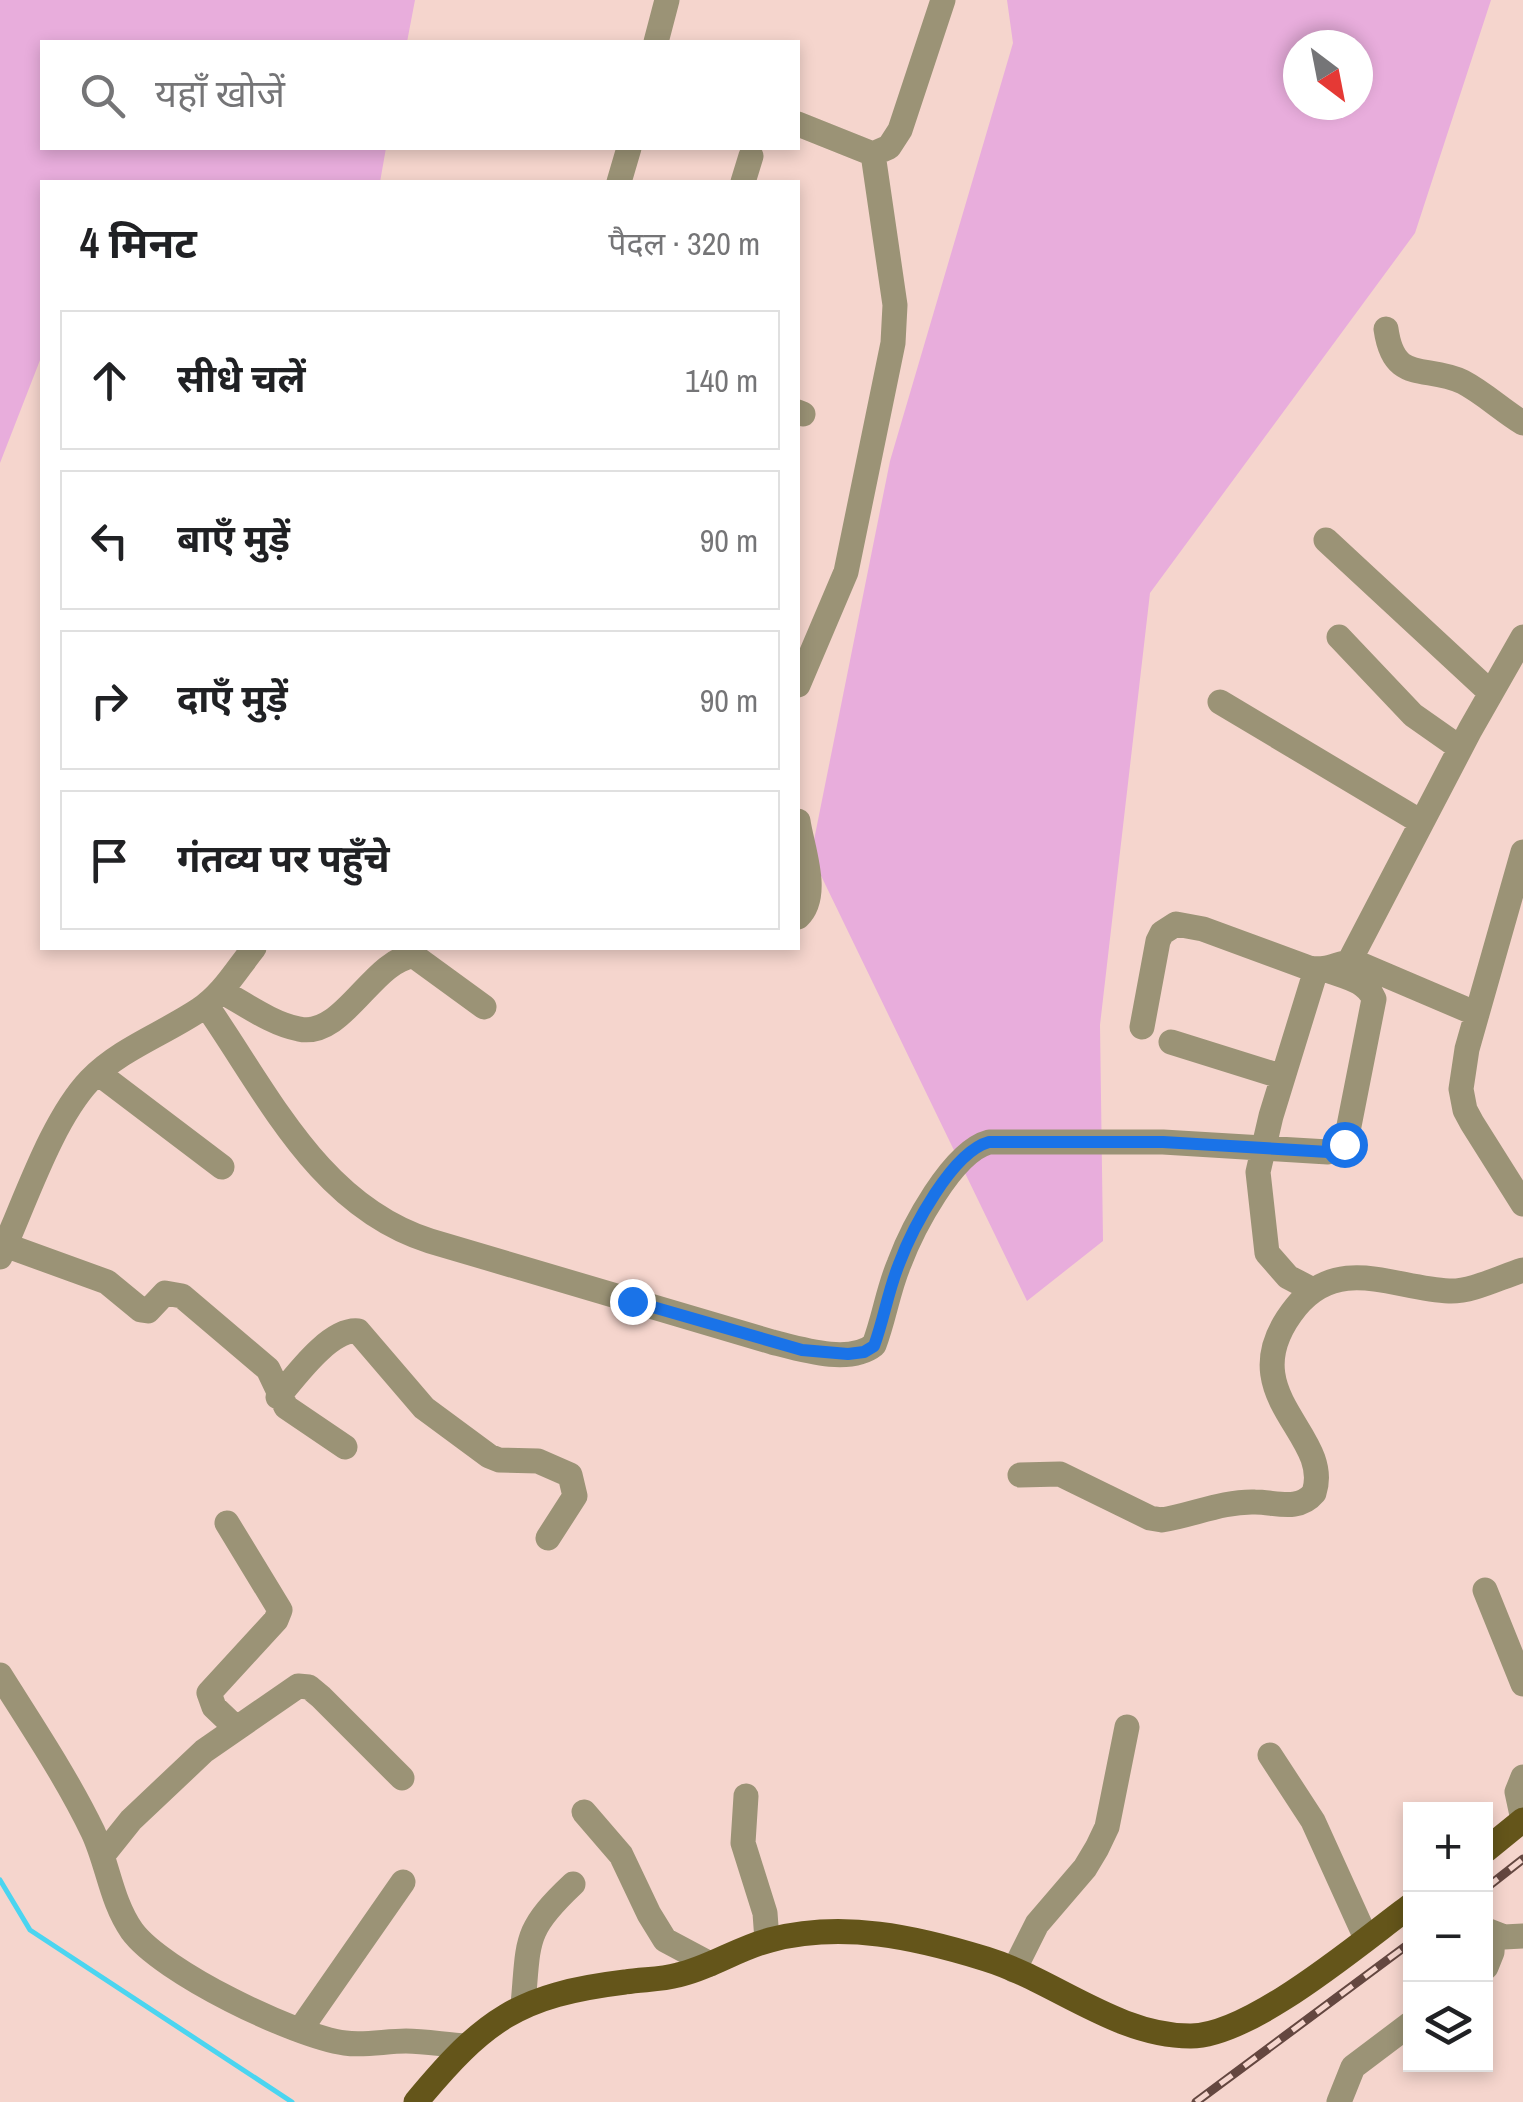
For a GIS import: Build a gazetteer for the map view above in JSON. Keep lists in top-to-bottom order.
{
  "north": "bottom right",
  "page": {
    "search": "यहाँ खोजें",
    "heading": ["4 मिनट", "पैदल · 320 m"],
    "list": [
      ["सीधे चलें", "140 m"],
      ["बाएँ मुड़ें", "90 m"],
      ["दाएँ मुड़ें", "90 m"],
      "गंतव्य पर पहुँचे"
    ],
    "map_buttons": ["+", "−"]
  }
}
